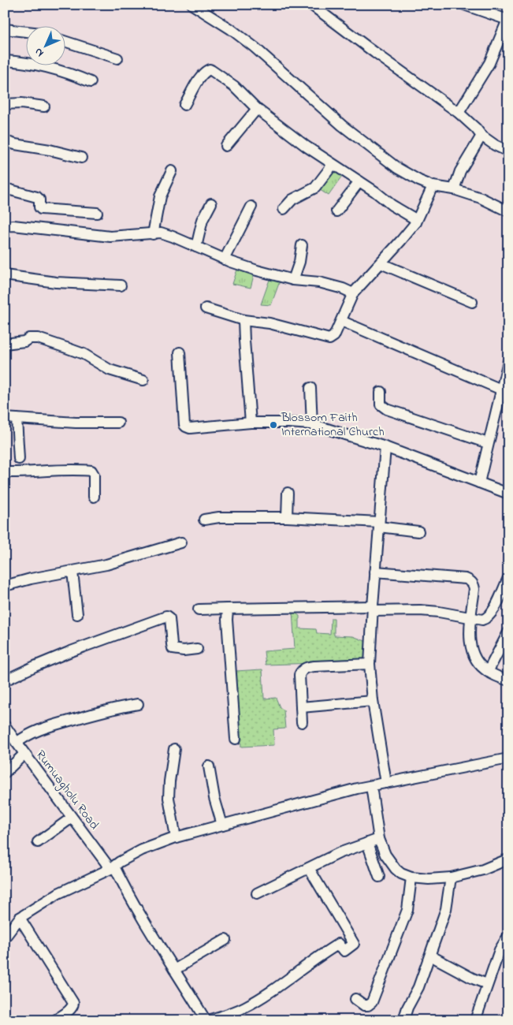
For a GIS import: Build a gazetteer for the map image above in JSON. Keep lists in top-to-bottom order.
{
  "streets": {
    "street": ["Rumuagholu Road"]
  },
  "places": ["Blossom Faith International Church"],
  "north": "bottom left"
}
